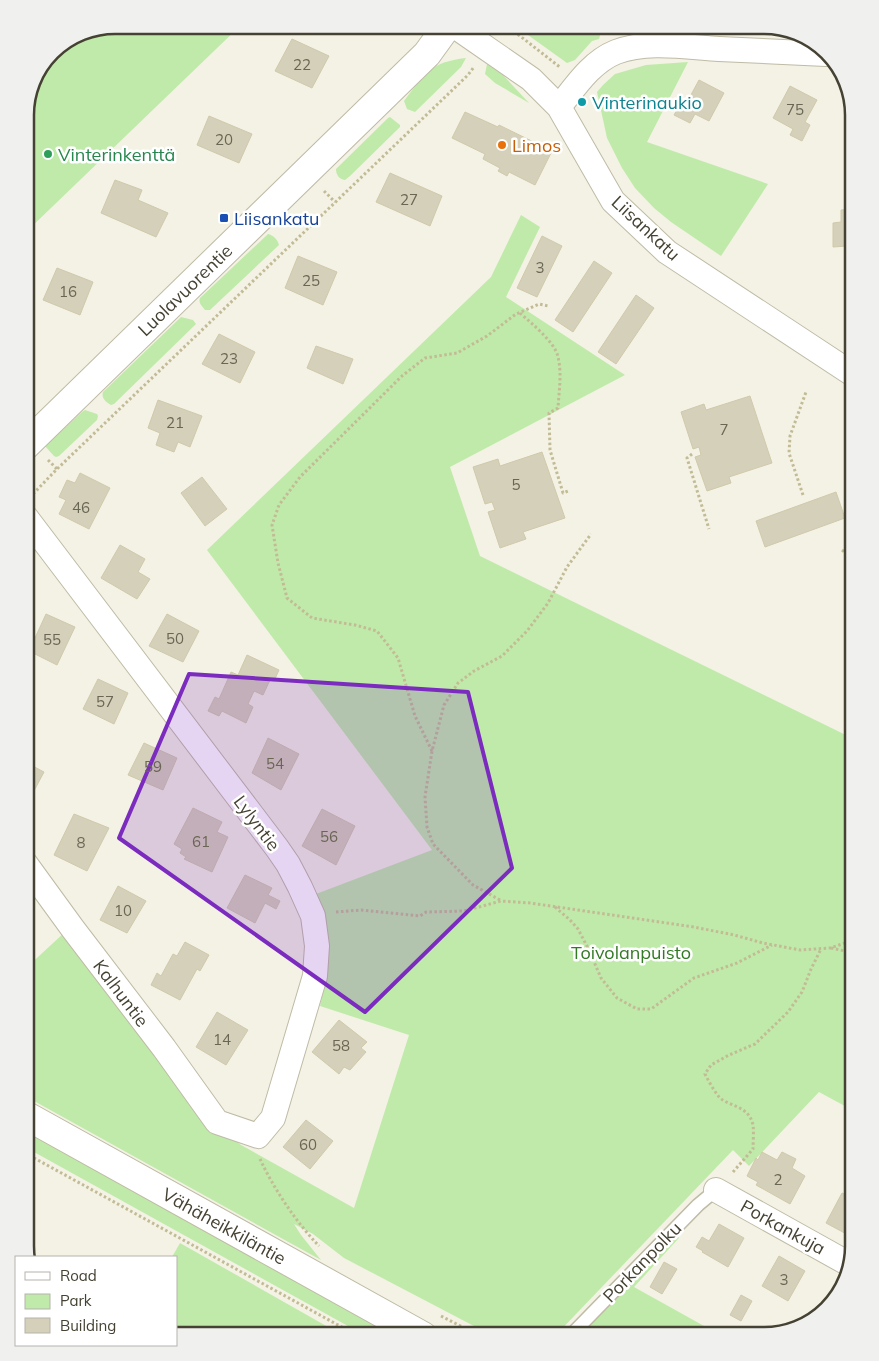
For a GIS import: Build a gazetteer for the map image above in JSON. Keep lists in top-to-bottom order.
{
  "streets": {
    "street": [
      "Liisankatu",
      "Luolavuorentie",
      "Lylyntie",
      "Kalhuntie",
      "Vähäheikkiläntie",
      "Porkankuja"
    ],
    "lane": ["Porkanpolku"]
  },
  "crossings": [
    ["Lylyntie", "Kalhuntie"],
    ["Porkankuja", "Porkanpolku"]
  ],
  "parks": ["Toivolanpuisto"],
  "places": {
    "other": ["Vinterinaukio", "Limos", "Vinterinkenttä"],
    "transit": ["Liisankatu"]
  },
  "house_numbers": [
    "22",
    "75",
    "20",
    "27",
    "3",
    "25",
    "16",
    "23",
    "21",
    "7",
    "5",
    "46",
    "50",
    "55",
    "57",
    "54",
    "59",
    "56",
    "61",
    "8",
    "10",
    "14",
    "58",
    "60",
    "2",
    "3"
  ],
  "legend": ["Road", "Park", "Building"]
}
